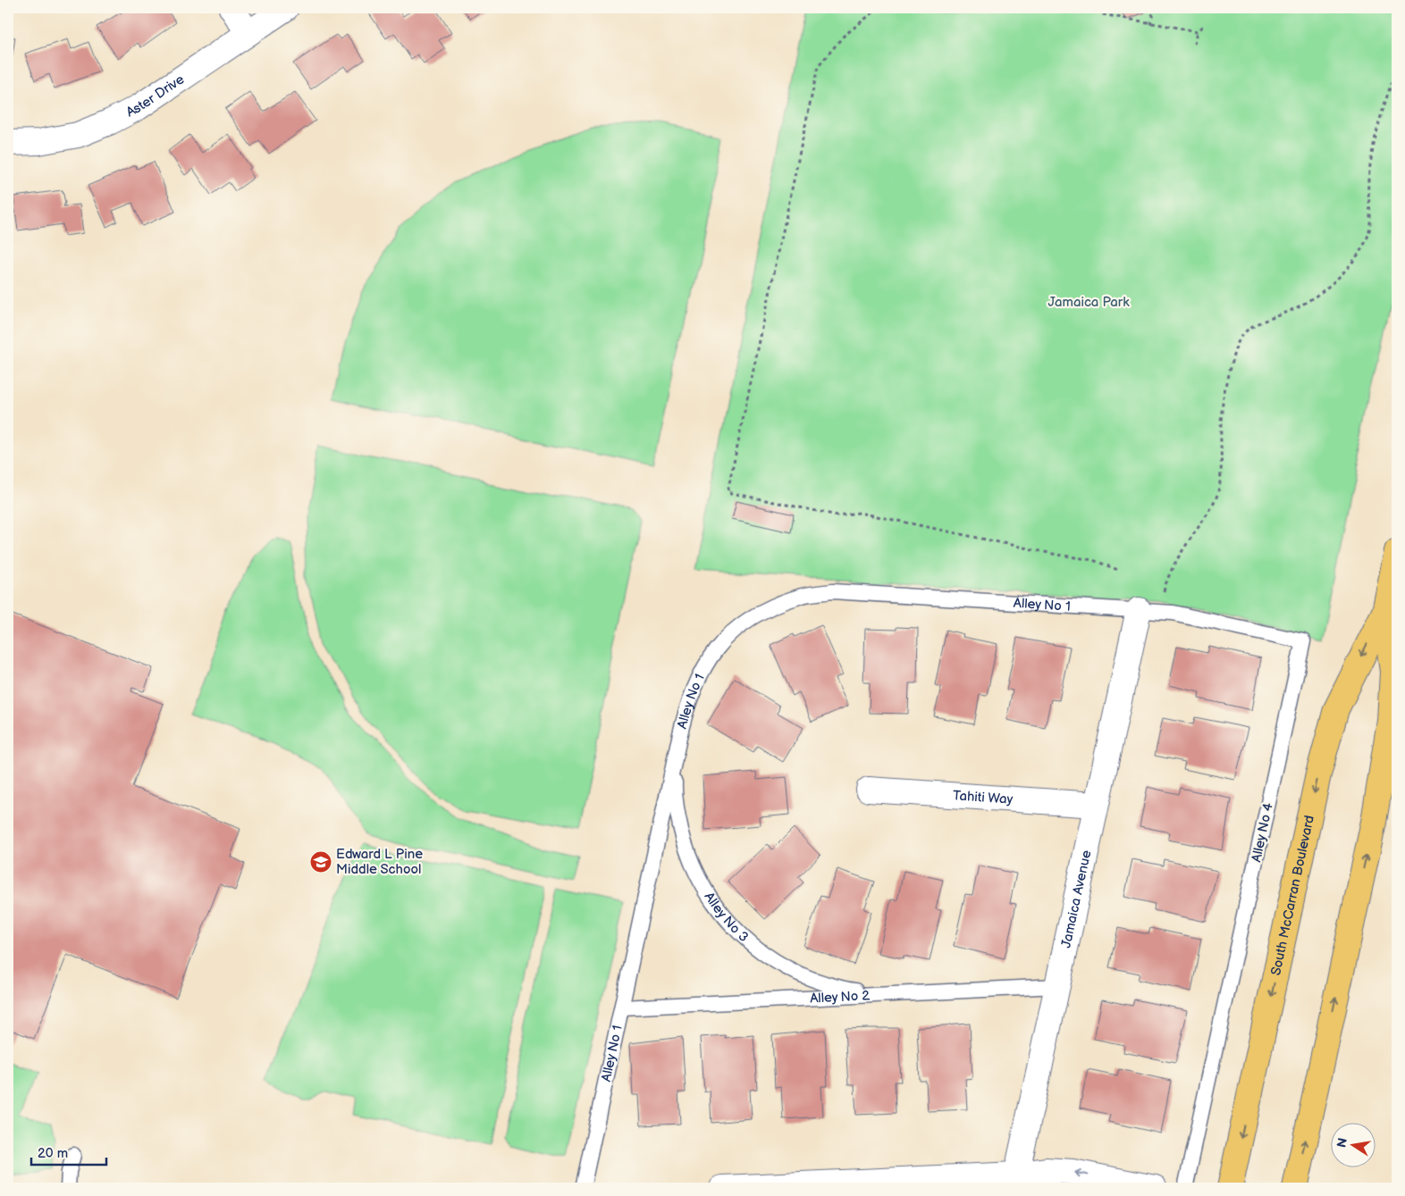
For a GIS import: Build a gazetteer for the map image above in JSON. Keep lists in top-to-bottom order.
{
  "streets": {
    "main road": ["South McCarran Boulevard"],
    "street": ["Aster Drive", "Tahiti Way", "Jamaica Avenue"],
    "lane": [
      "Alley No 1",
      "Alley No 4",
      "Alley No 3",
      "Alley No 2"
    ]
  },
  "crossings": [
    ["Alley No 1", "Alley No 4"],
    ["Alley No 1", "Jamaica Avenue"],
    ["Alley No 1", "Alley No 3"],
    ["Alley No 1", "Alley No 2"],
    ["Tahiti Way", "Jamaica Avenue"],
    ["Alley No 4", "Jamaica Avenue"],
    ["Jamaica Avenue", "Alley No 2"],
    ["Alley No 3", "Alley No 2"]
  ],
  "parks": ["Jamaica Park"],
  "places": {
    "school or university": ["Edward L Pine Middle School"]
  },
  "scale_bar": "20 m",
  "north": "left"
}
